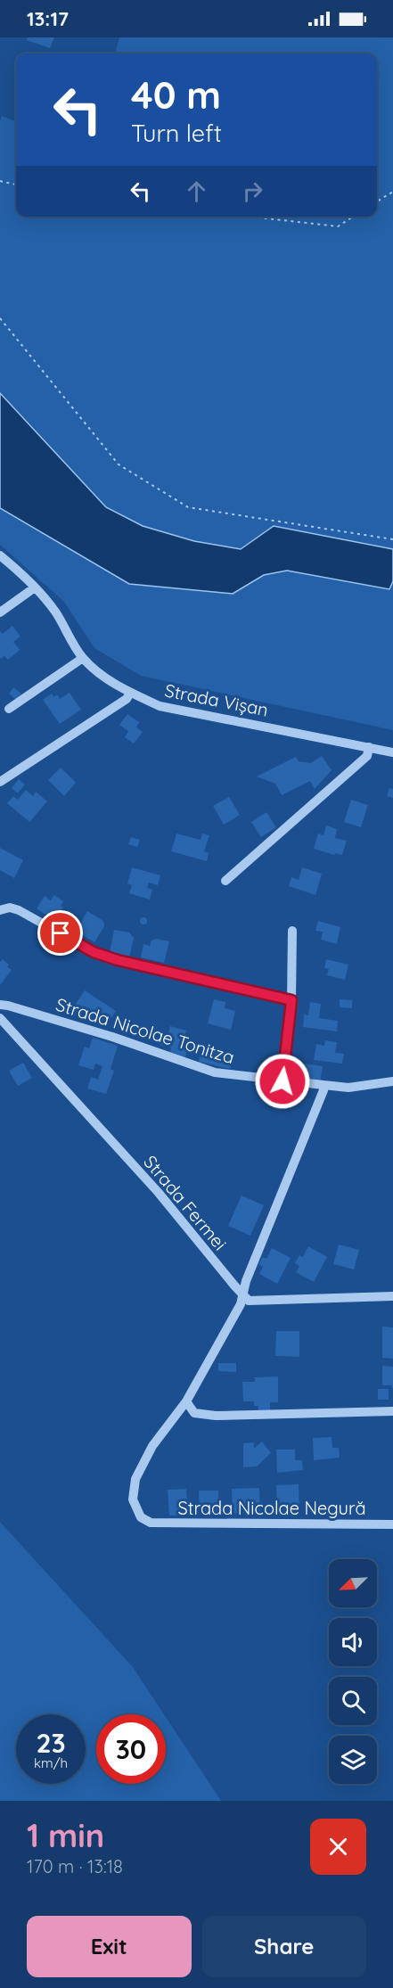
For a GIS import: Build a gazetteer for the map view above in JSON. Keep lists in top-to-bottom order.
{
  "streets": {
    "street": [
      "Strada Vișan",
      "Strada Nicolae Tonitza",
      "Strada Fermei",
      "Strada Nicolae Negură"
    ]
  },
  "north": "bottom left",
  "page": {
    "status": "13:17",
    "turn": ["40 m", "Turn left"],
    "speed": "23 km/h",
    "limit": "30",
    "heading": ["1 min", "170 m · 13:18"],
    "buttons": ["Exit", "Share"]
  }
}
